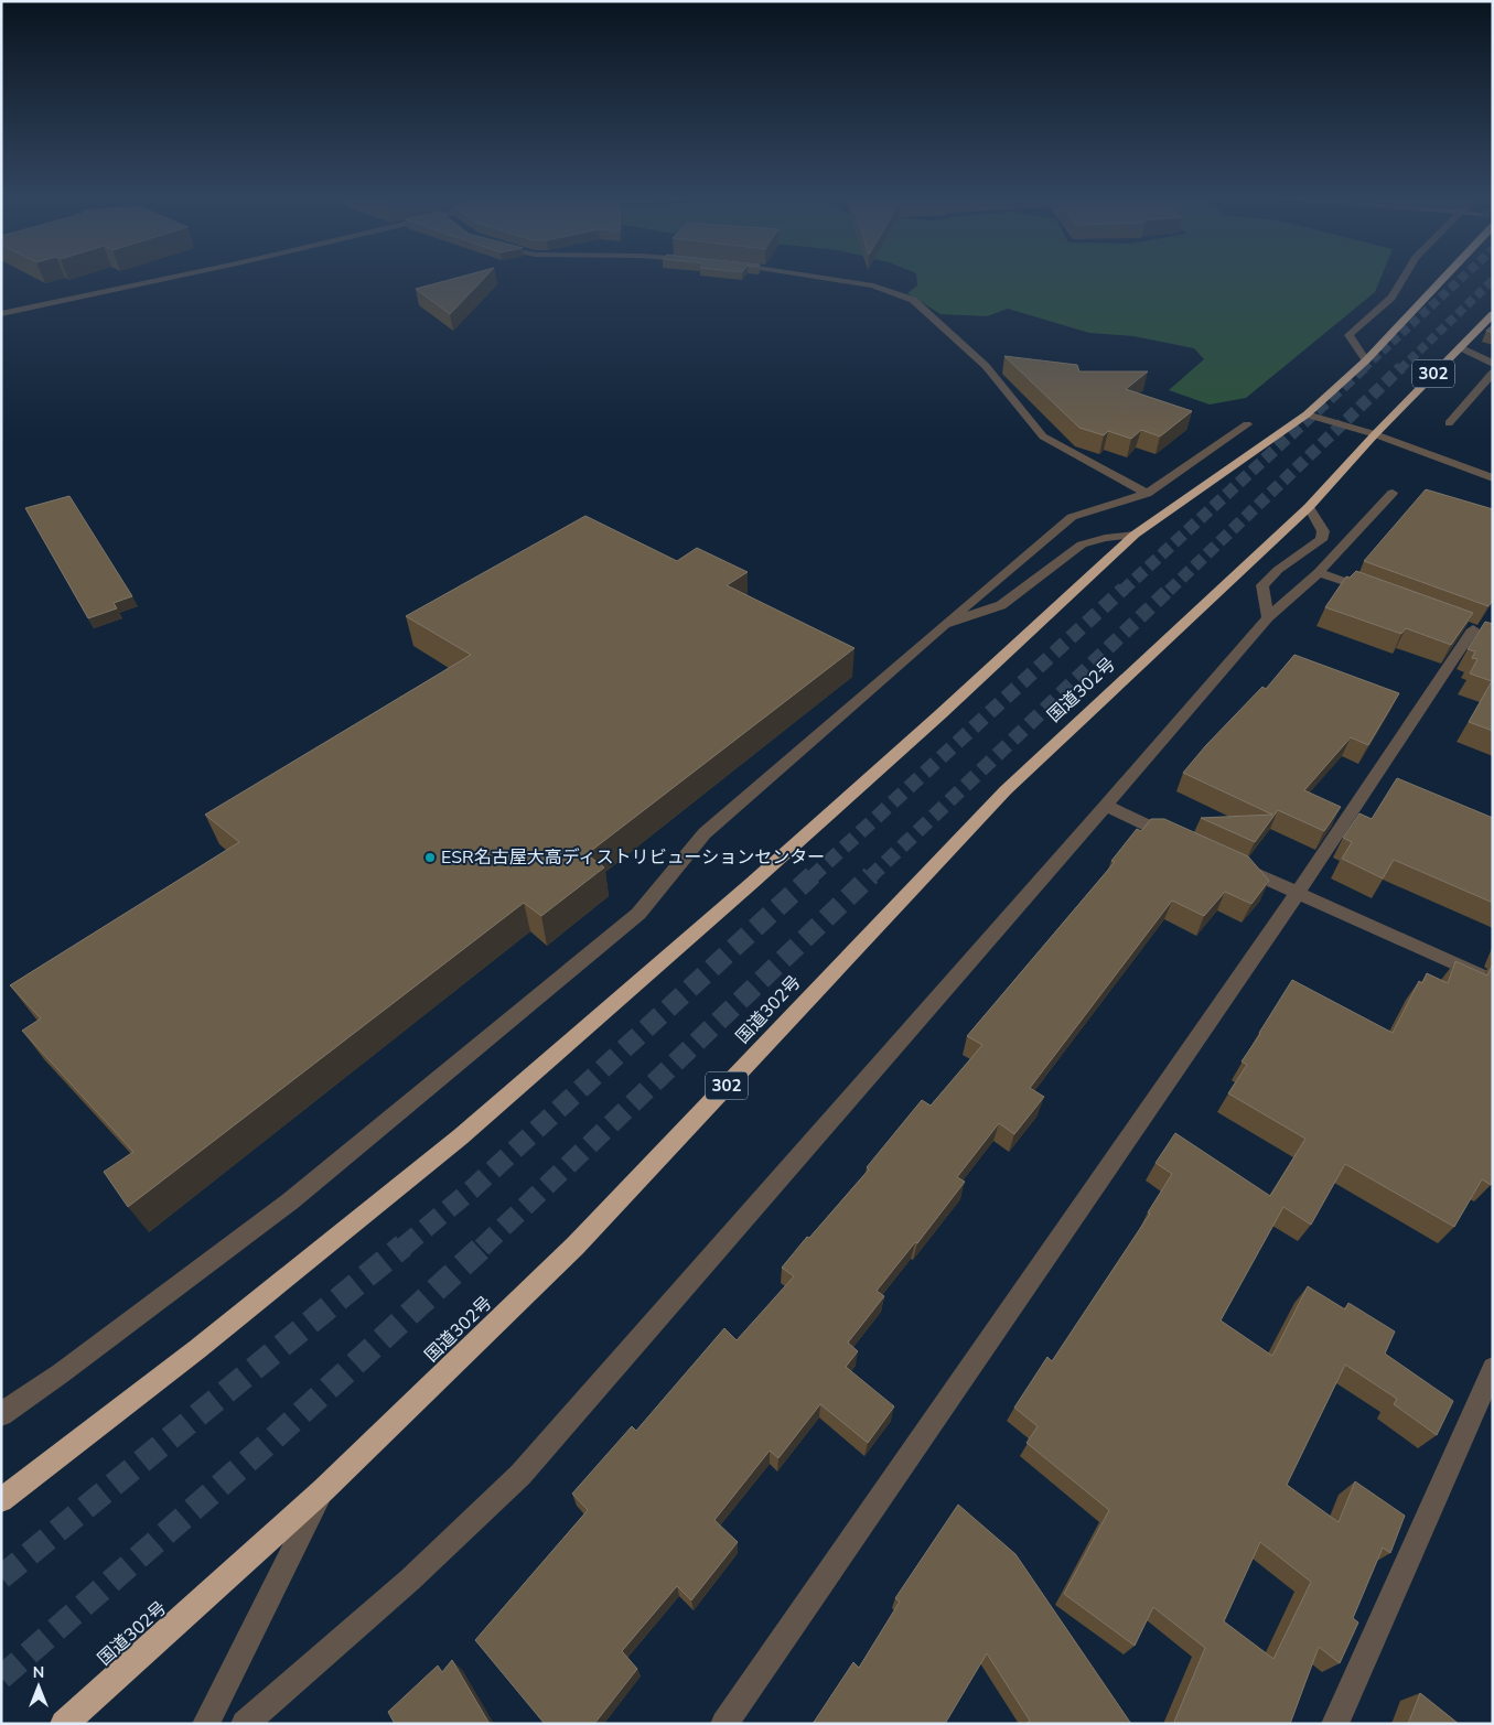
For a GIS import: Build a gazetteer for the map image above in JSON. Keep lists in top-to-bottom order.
{
  "streets": {
    "highway": ["302", "国道302号"]
  },
  "places": ["ESR名古屋大高ディストリビューションセンター"],
  "north": "top"
}
